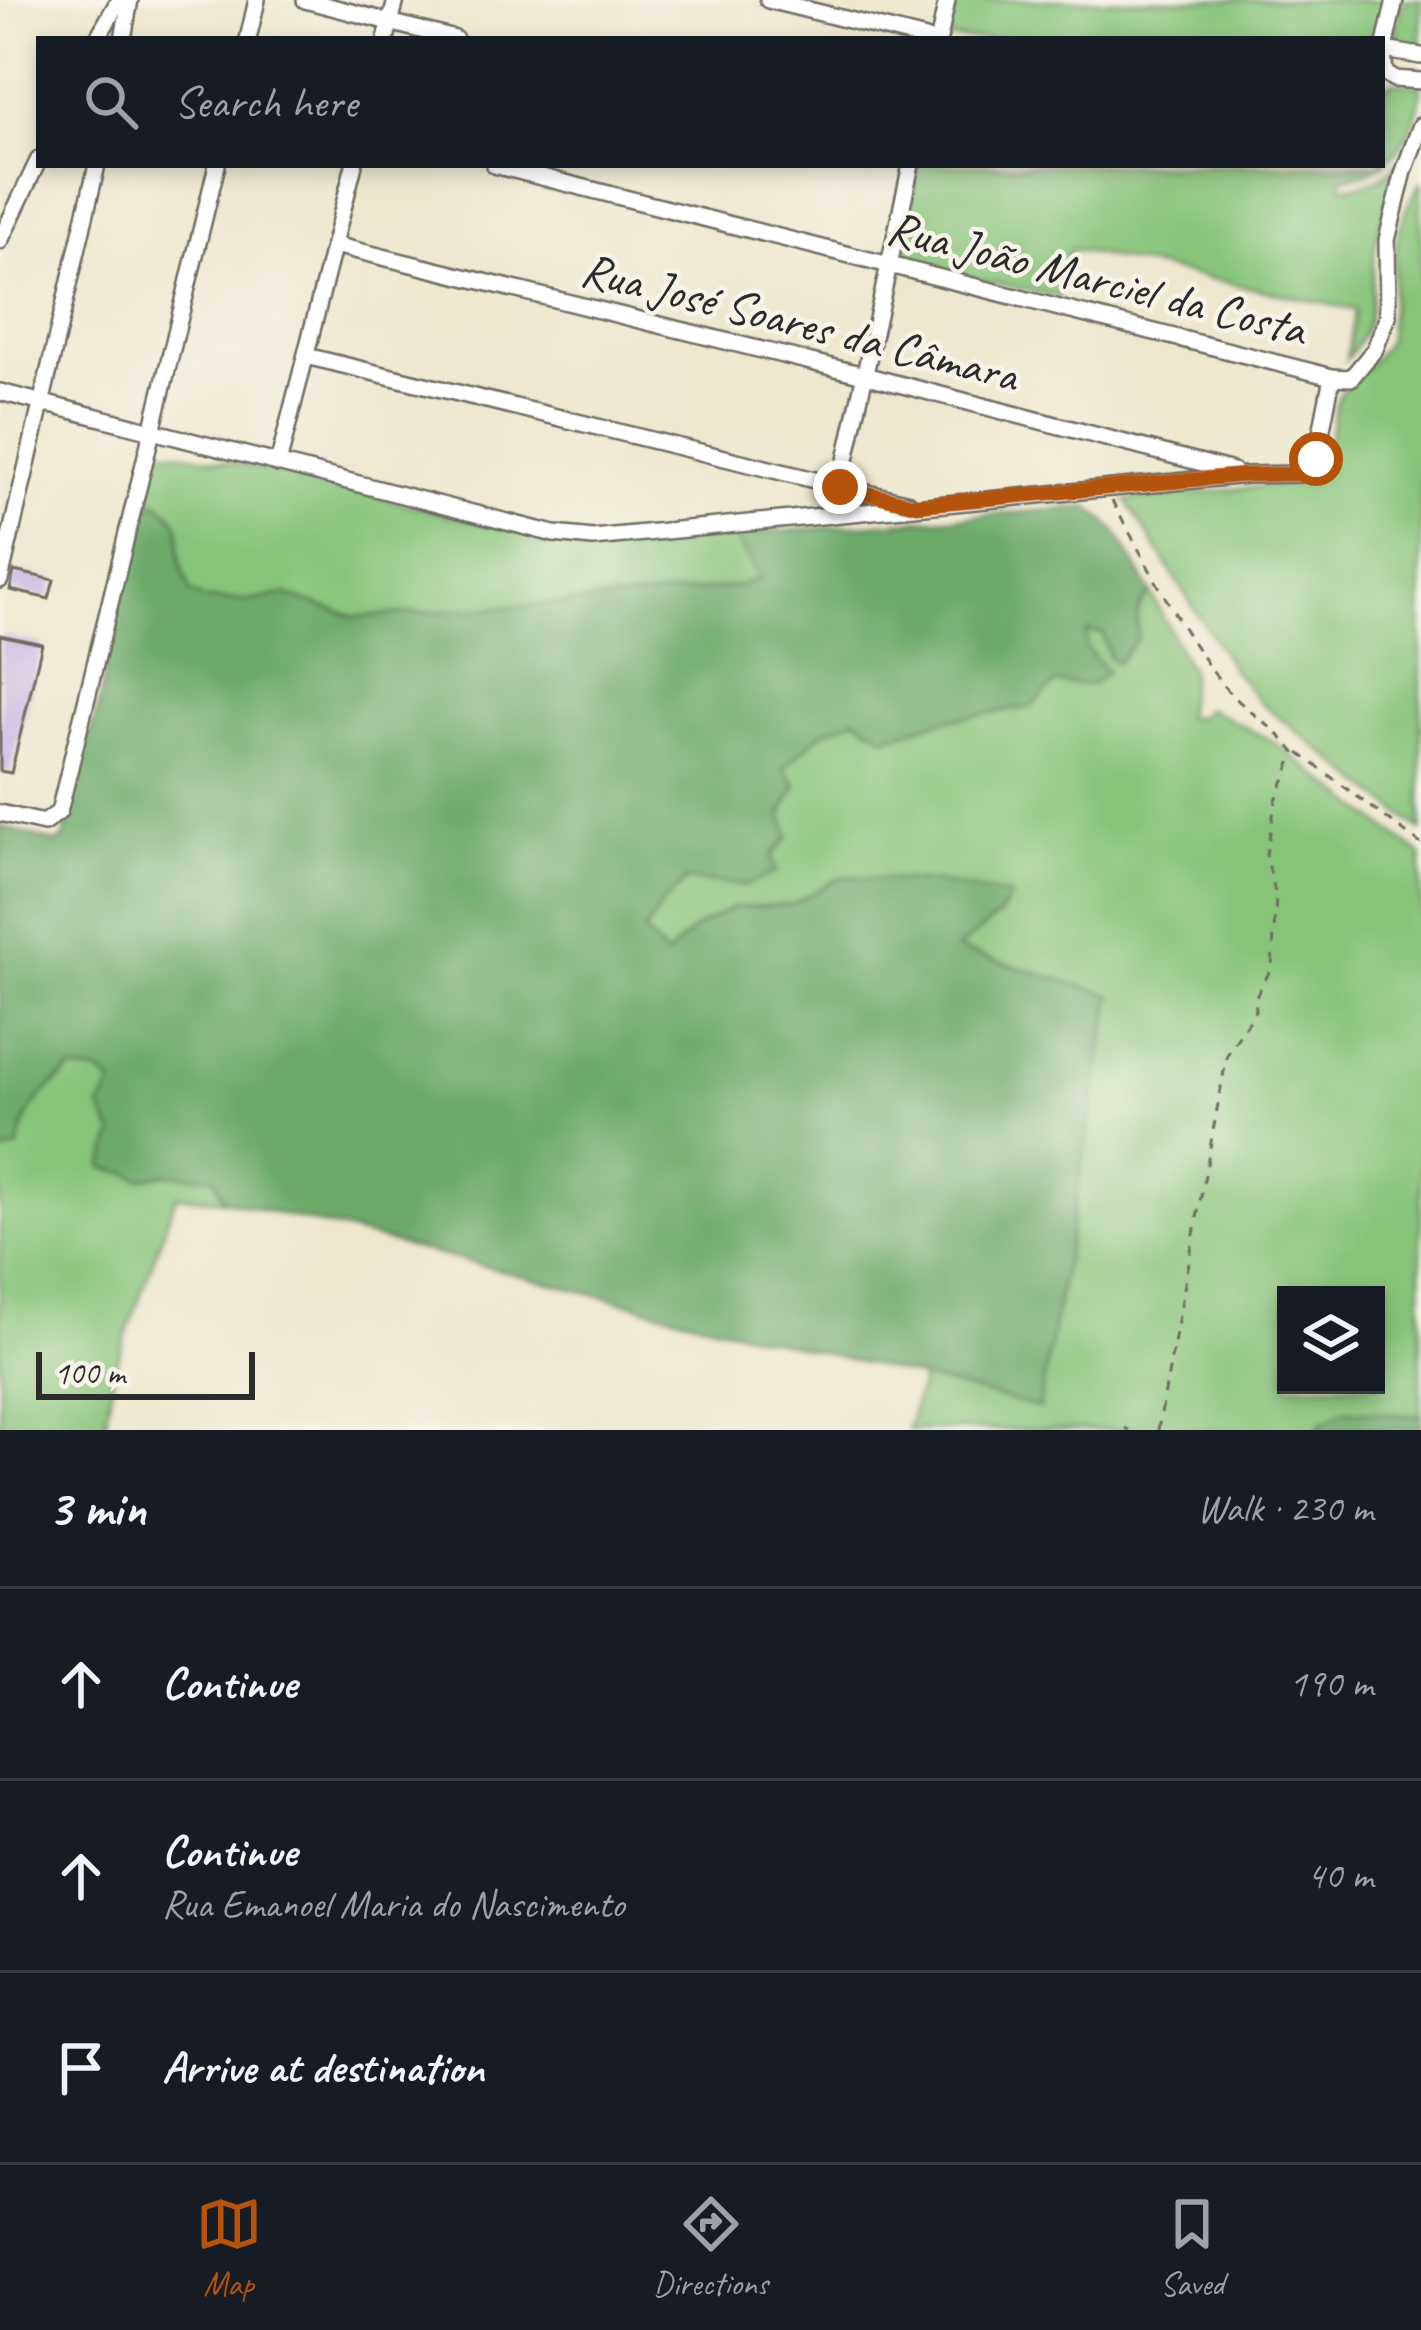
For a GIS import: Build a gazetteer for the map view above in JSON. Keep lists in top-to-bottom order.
{
  "streets": {
    "street": ["Rua João Marciel da Costa", "Rua José Soares da Câmara"]
  },
  "scale_bar": "100 m",
  "page": {
    "search": "Search here",
    "scale": "100 m",
    "heading": ["3 min", "Walk · 230 m"],
    "list": [
      ["Continue", "190 m"],
      ["Continue", "Rua Emanoel Maria do Nascimento", "40 m"],
      "Arrive at destination"
    ],
    "nav": ["Map", "Directions", "Saved"]
  }
}
